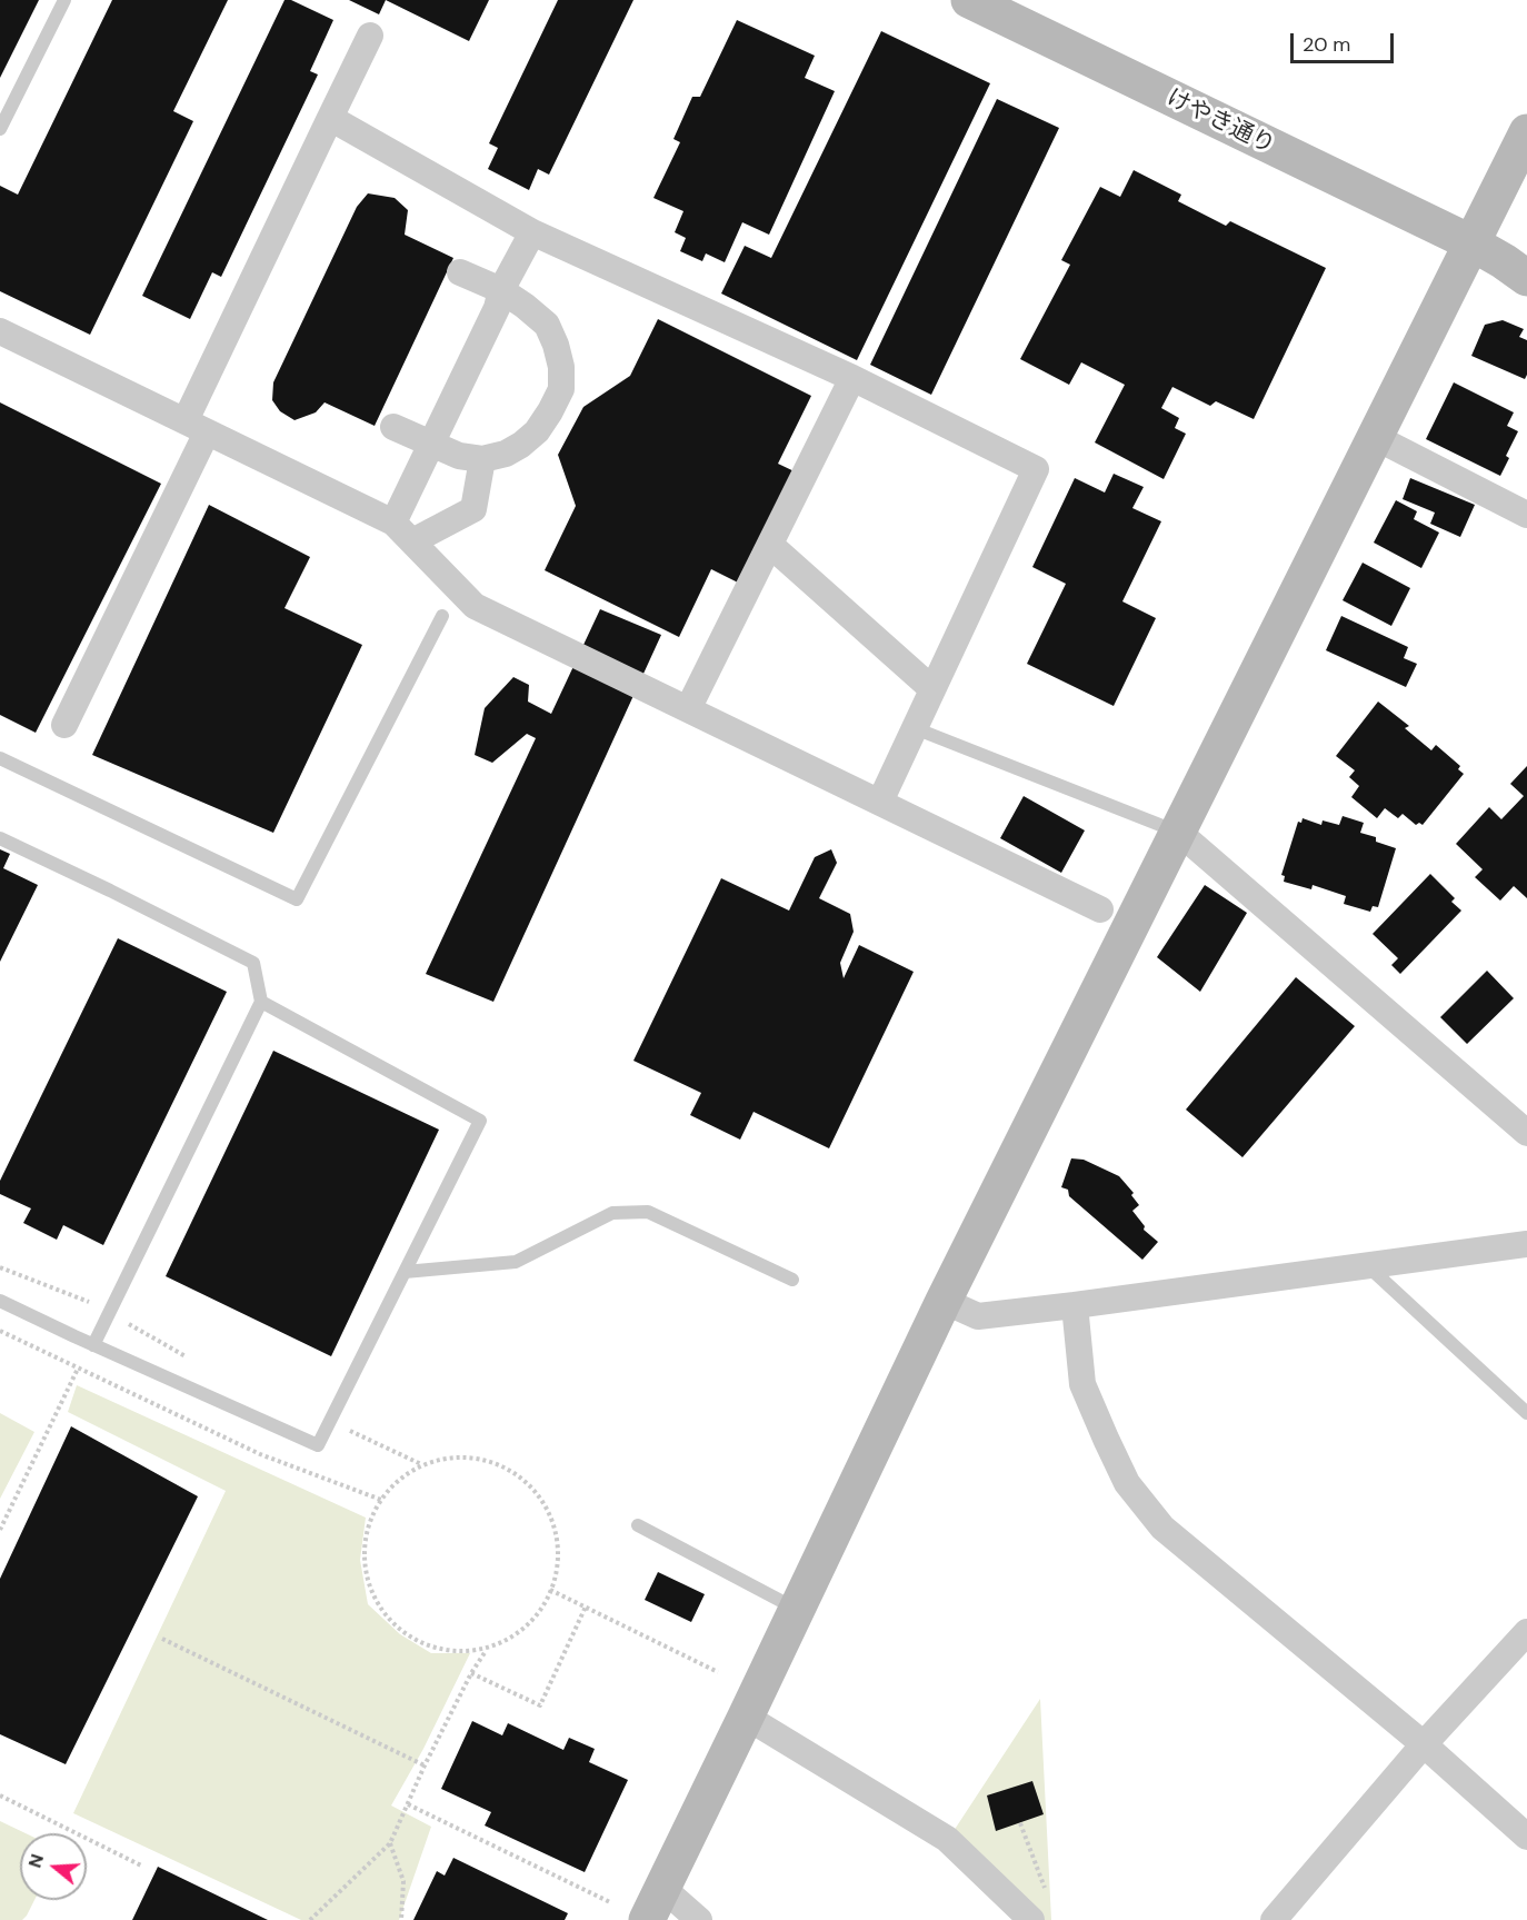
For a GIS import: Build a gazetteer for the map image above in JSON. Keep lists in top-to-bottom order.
{
  "streets": {
    "street": ["けやき通り"]
  },
  "scale_bar": "20 m",
  "north": "left"
}
